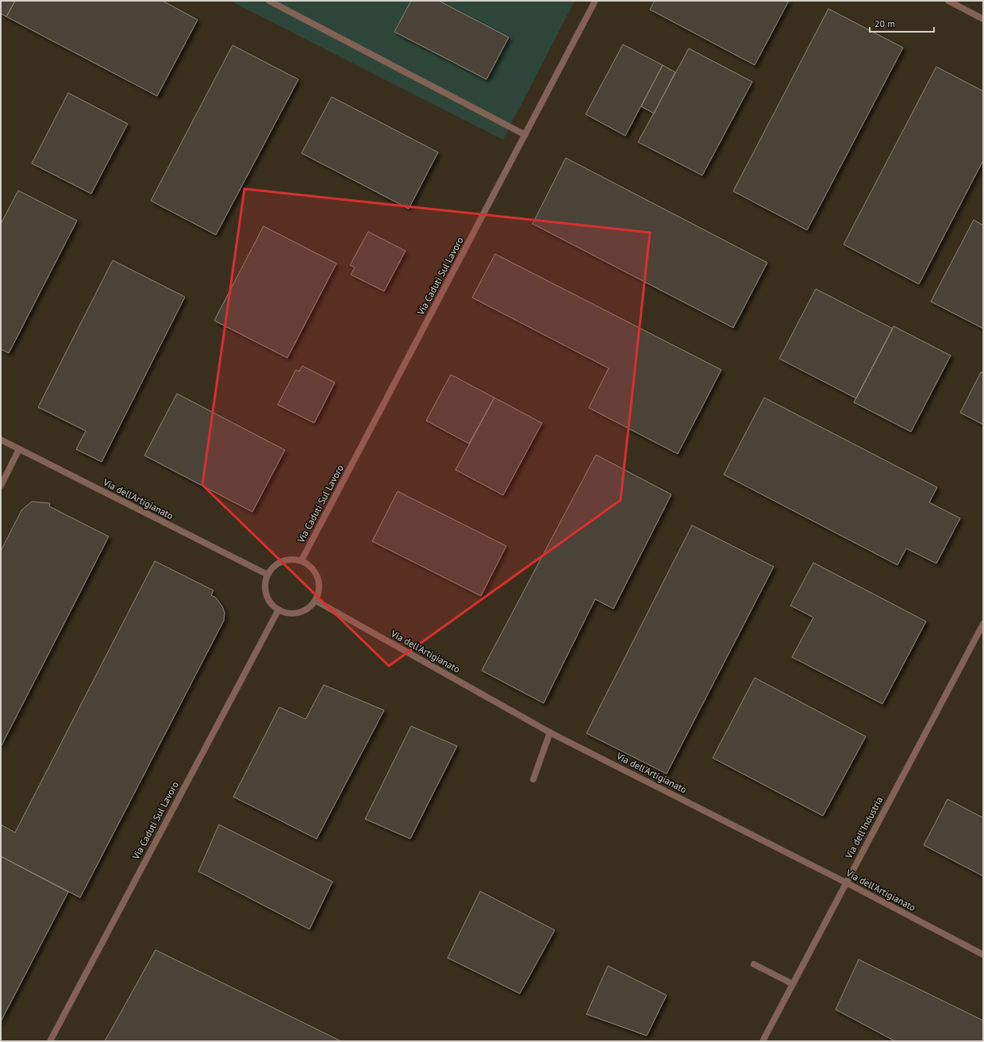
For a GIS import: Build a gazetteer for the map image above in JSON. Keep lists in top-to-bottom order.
{
  "streets": {
    "street": ["Via Caduti Sul Lavoro", "Via dell'Artigianato", "Via dell’Industria"]
  },
  "crossings": [
    ["Via Caduti Sul Lavoro", "Via dell'Artigianato"],
    ["Via dell'Artigianato", "Via dell’Industria"]
  ],
  "scale_bar": "20 m"
}
